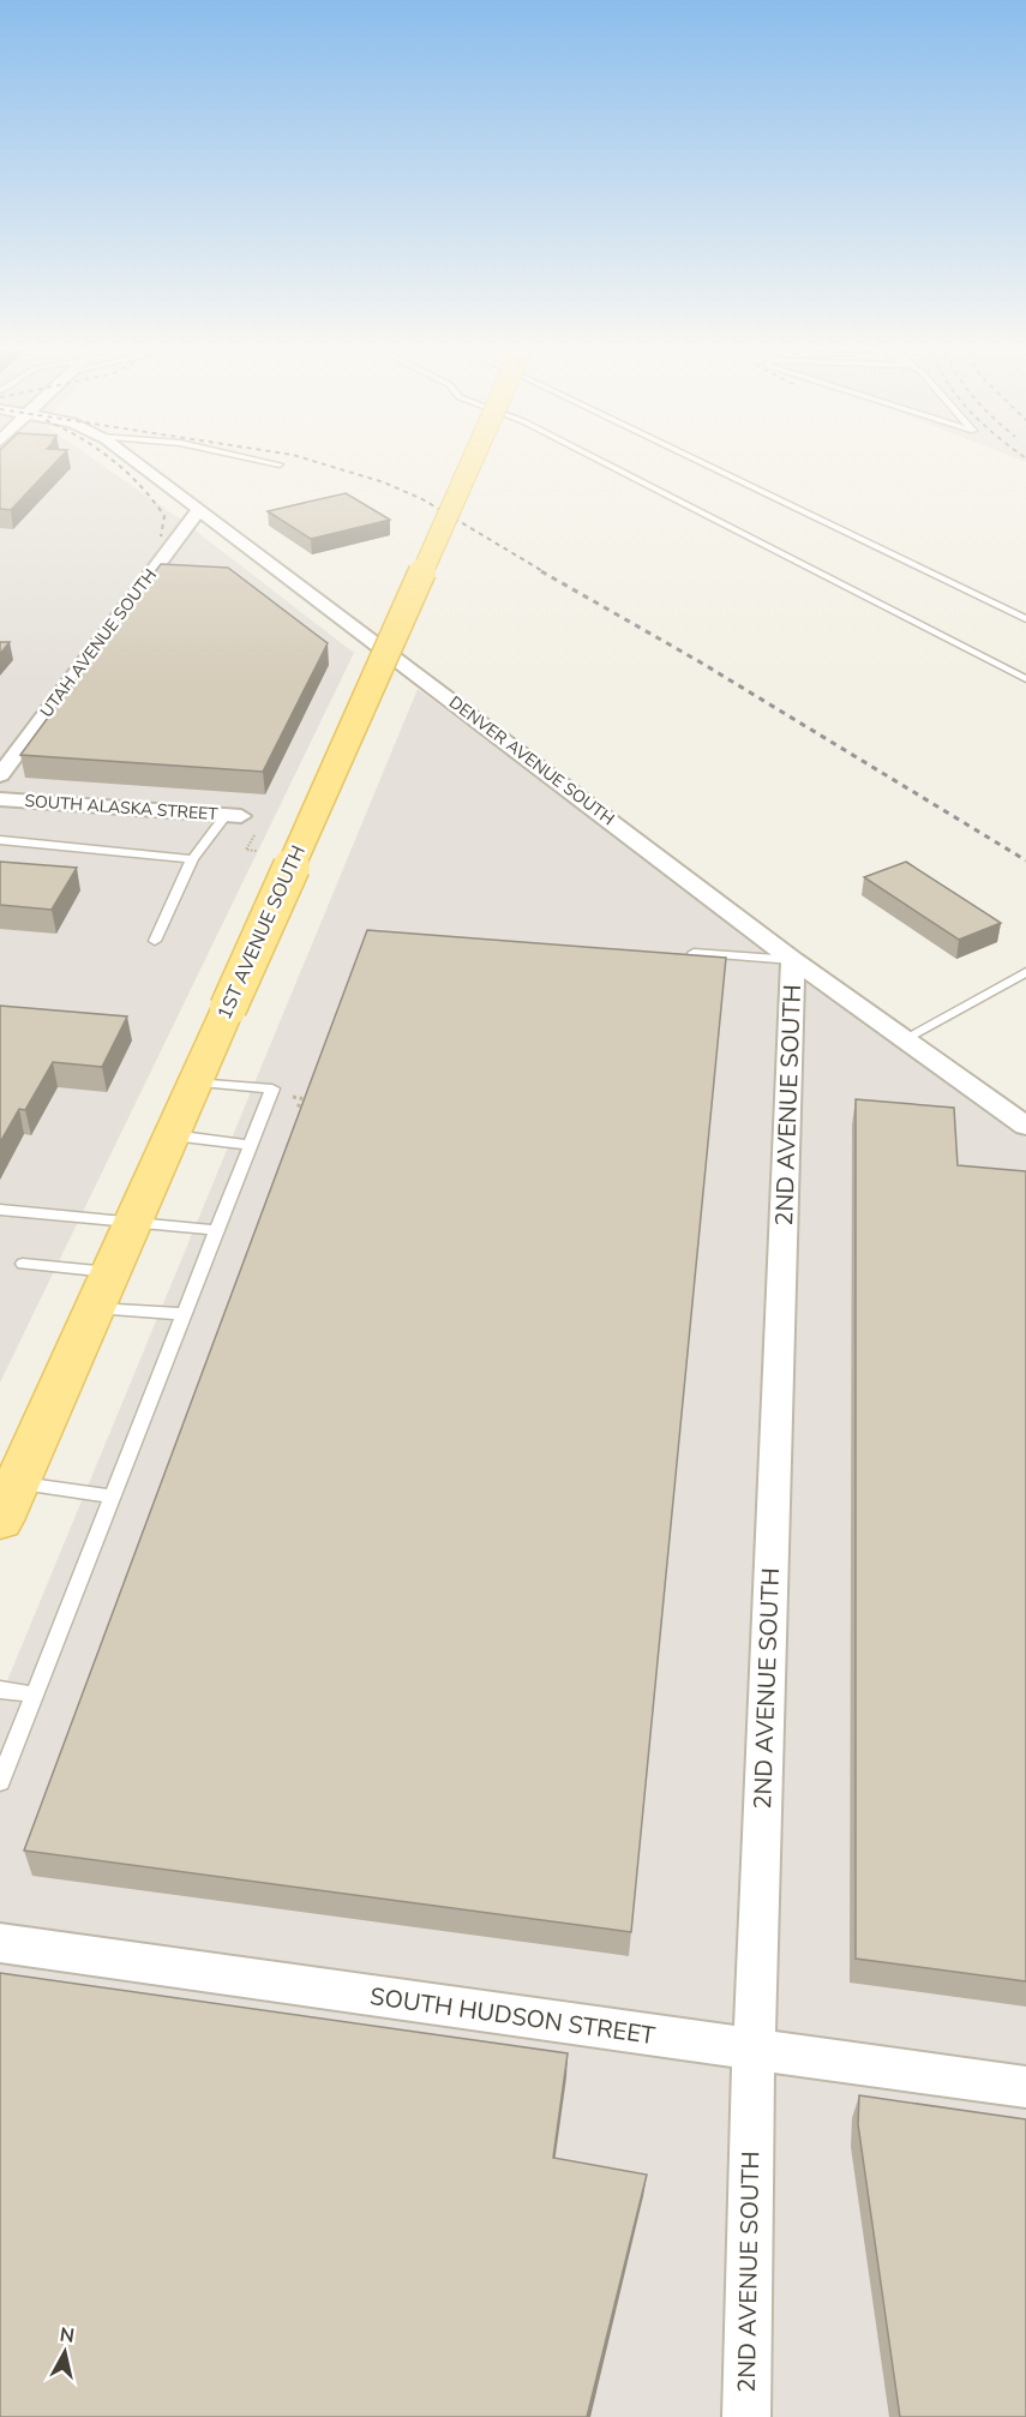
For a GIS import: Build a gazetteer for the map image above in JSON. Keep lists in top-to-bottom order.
{
  "streets": {
    "main road": ["1ST AVENUE SOUTH"],
    "street": [
      "UTAH AVENUE SOUTH",
      "DENVER AVENUE SOUTH",
      "SOUTH ALASKA STREET",
      "2ND AVENUE SOUTH",
      "SOUTH HUDSON STREET"
    ]
  },
  "crossings": [
    ["UTAH AVENUE SOUTH", "DENVER AVENUE SOUTH"],
    ["DENVER AVENUE SOUTH", "2ND AVENUE SOUTH"],
    ["2ND AVENUE SOUTH", "SOUTH HUDSON STREET"]
  ],
  "north": "top"
}
